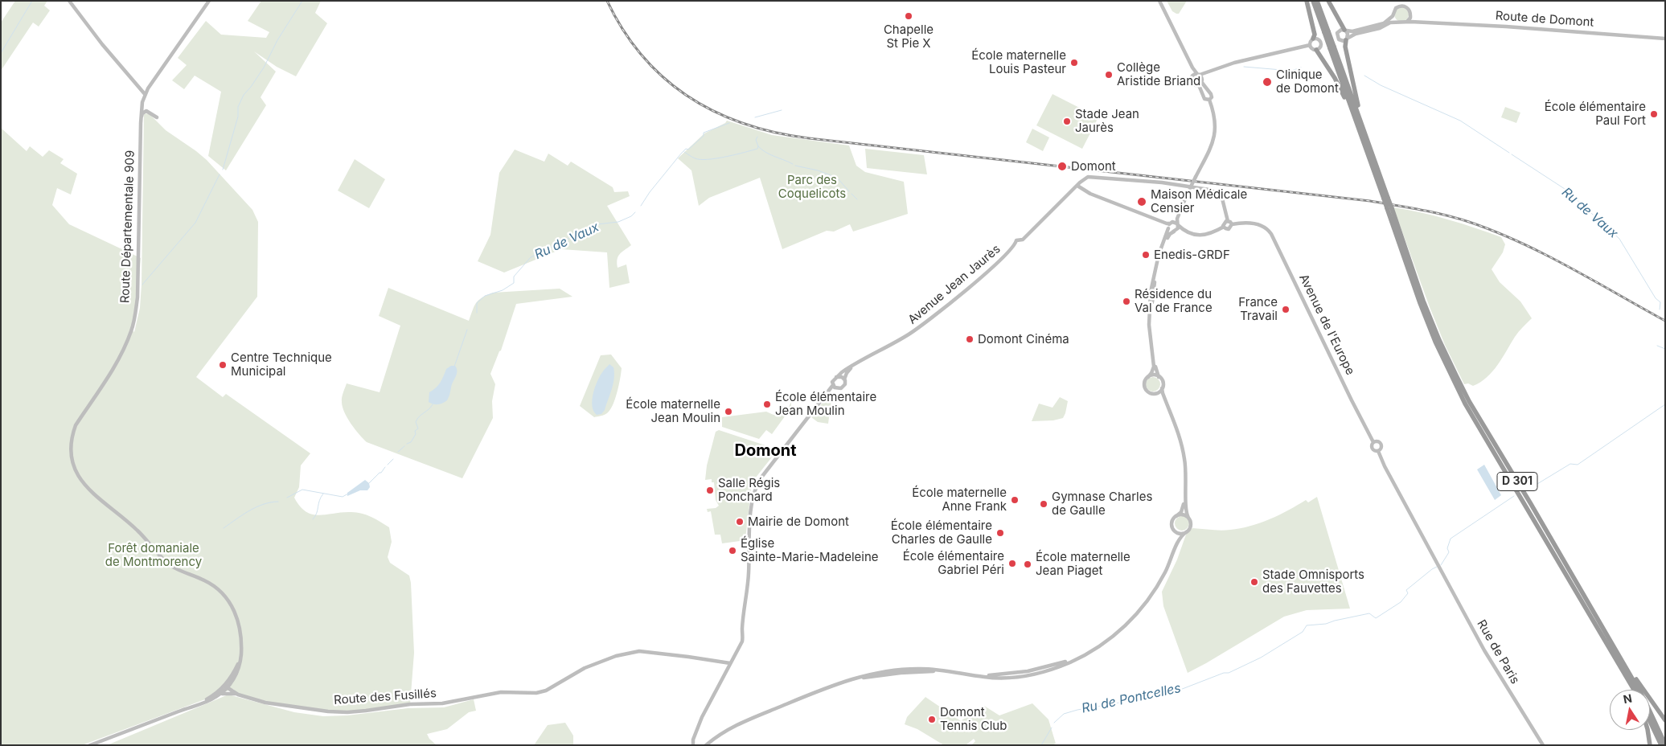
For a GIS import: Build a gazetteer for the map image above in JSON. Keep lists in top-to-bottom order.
{
  "streets": {
    "highway": ["D 301"],
    "main road": [
      "Route de Domont",
      "Route Départementale 909",
      "Avenue Jean Jaurès",
      "Avenue de l'Europe",
      "Rue de Paris",
      "Route des Fusillés"
    ]
  },
  "crossings": [
    ["Route Départementale 909", "Route des Fusillés"],
    ["Avenue de l'Europe", "Rue de Paris"]
  ],
  "districts": ["Domont"],
  "water": ["Ru de Vaux", "Ru de Pontcelles"],
  "parks": ["Parc des Coquelicots", "Forêt domaniale de Montmorency"],
  "places": [
    "Chapelle St Pie X",
    "École maternelle Louis Pasteur",
    "Collège Aristide Briand",
    "Clinique de Domont",
    "École élémentaire Paul Fort",
    "Stade Jean Jaurès",
    "Domont",
    "Maison Médicale Censier",
    "Enedis-GRDF",
    "Résidence du Val de France",
    "France Travail",
    "Domont Cinéma",
    "Centre Technique Municipal",
    "École élémentaire Jean Moulin",
    "École maternelle Jean Moulin",
    "Salle Régis Ponchard",
    "École maternelle Anne Frank",
    "Gymnase Charles de Gaulle",
    "Mairie de Domont",
    "École élémentaire Charles de Gaulle",
    "Église Sainte-Marie-Madeleine",
    "École élémentaire Gabriel Péri",
    "École maternelle Jean Piaget",
    "Stade Omnisports des Fauvettes",
    "Domont Tennis Club"
  ],
  "north": "top"
}
